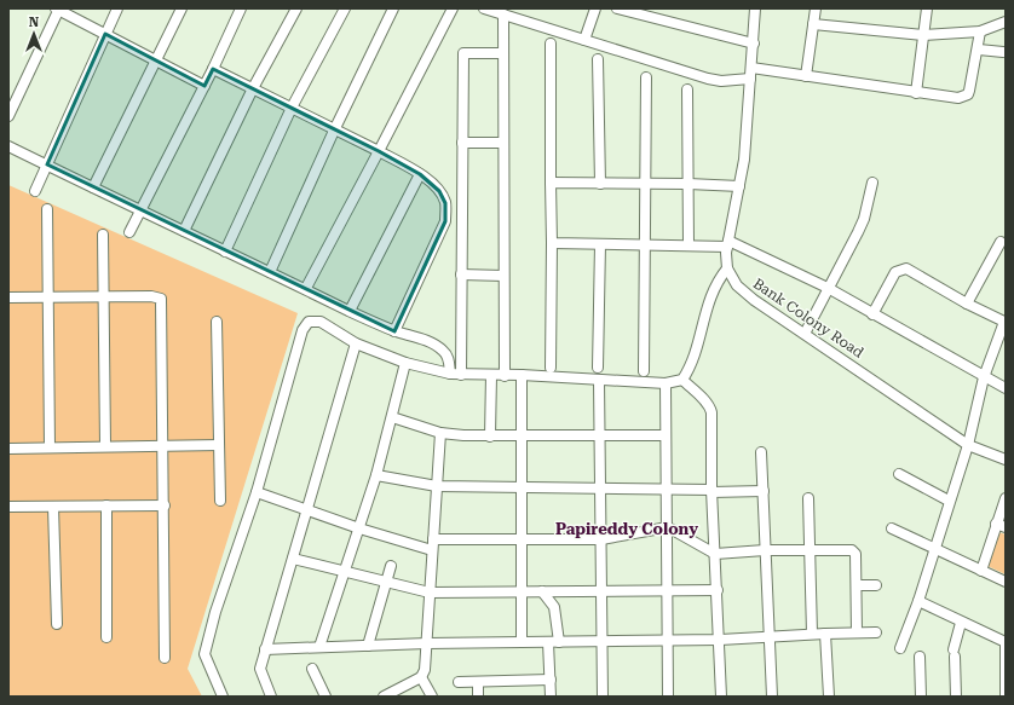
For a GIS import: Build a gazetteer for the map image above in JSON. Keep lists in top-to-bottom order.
{
  "streets": {
    "street": ["Bank Colony Road"]
  },
  "districts": ["Papireddy Colony"],
  "north": "top"
}
